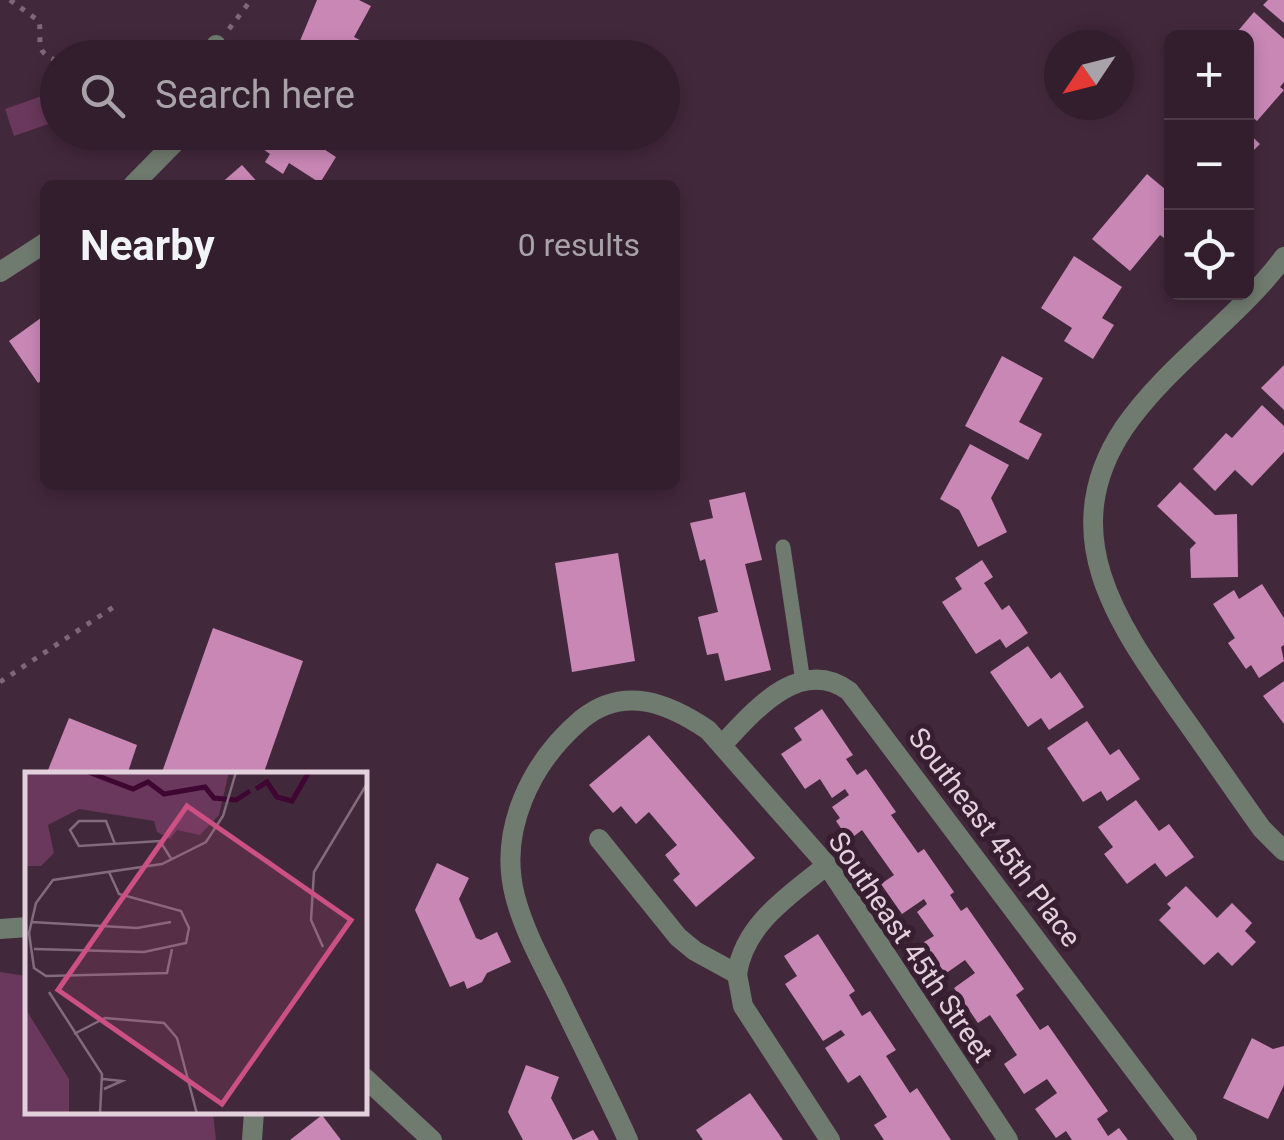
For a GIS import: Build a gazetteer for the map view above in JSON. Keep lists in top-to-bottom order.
{
  "streets": {
    "street": ["Southeast 45th Place", "Southeast 45th Street"]
  },
  "north": "bottom left",
  "page": {
    "map_buttons": ["+", "−"],
    "search": "Search here",
    "heading": ["Nearby", "0 results"]
  }
}
